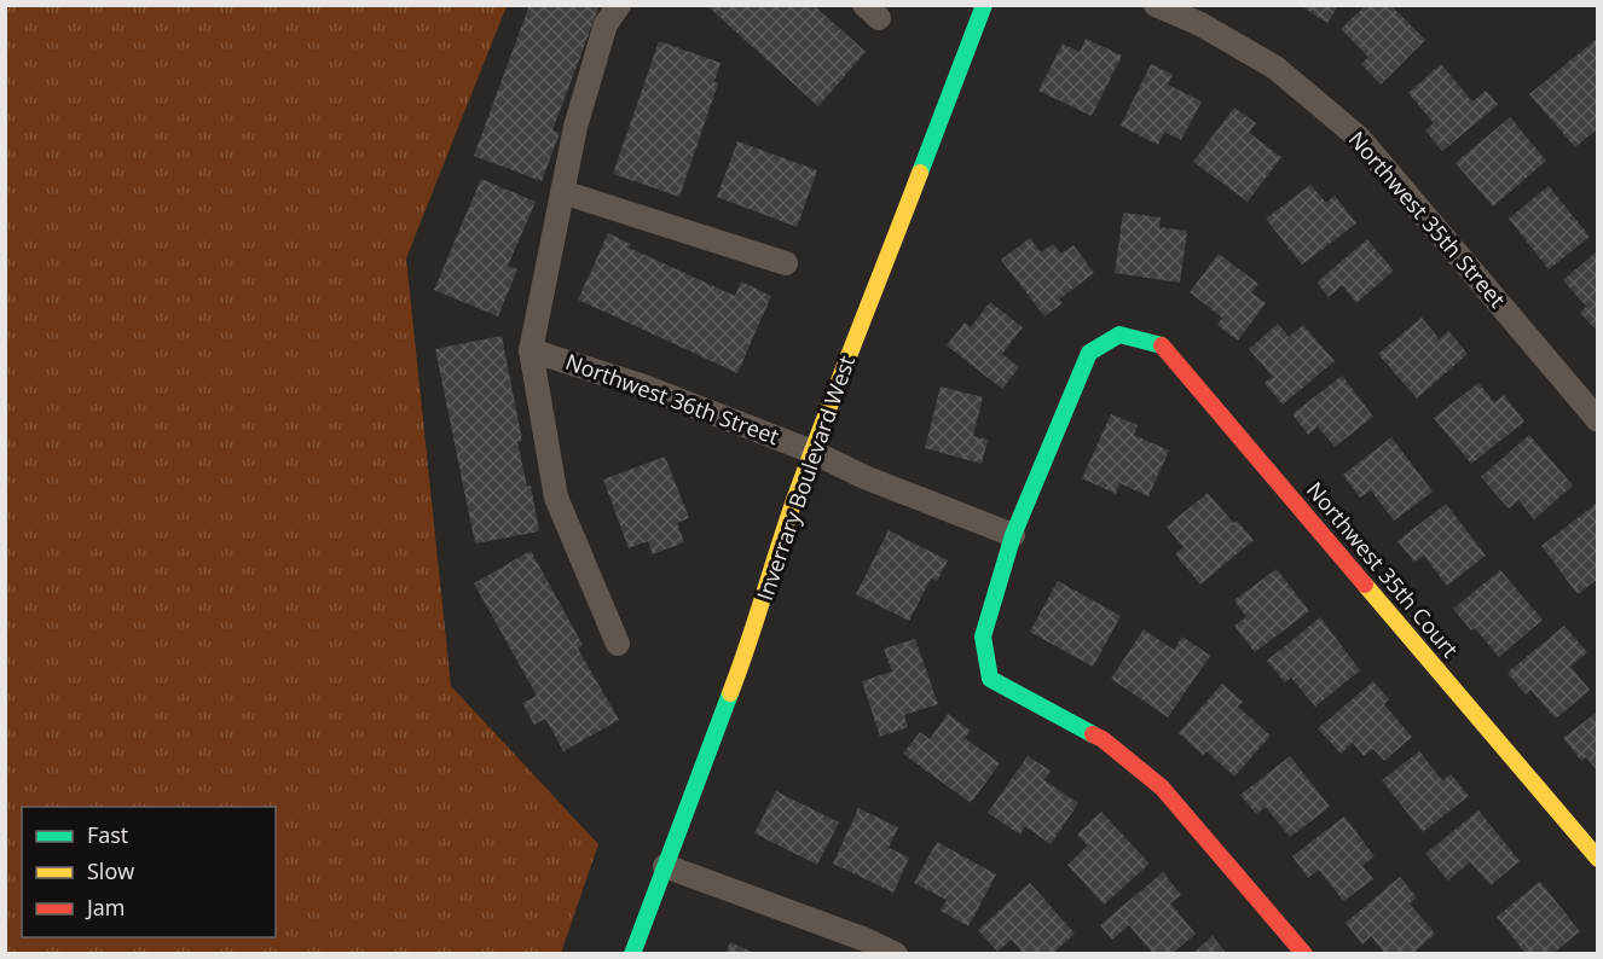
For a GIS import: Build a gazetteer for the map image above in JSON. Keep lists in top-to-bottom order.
{
  "streets": {
    "street": [
      "Northwest 35th Street",
      "Northwest 36th Street",
      "Inverrary Boulevard West",
      "Northwest 35th Court"
    ]
  },
  "crossings": [
    ["Northwest 36th Street", "Inverrary Boulevard West"],
    ["Northwest 36th Street", "Northwest 35th Court"]
  ],
  "legend": ["Fast", "Slow", "Jam"]
}
